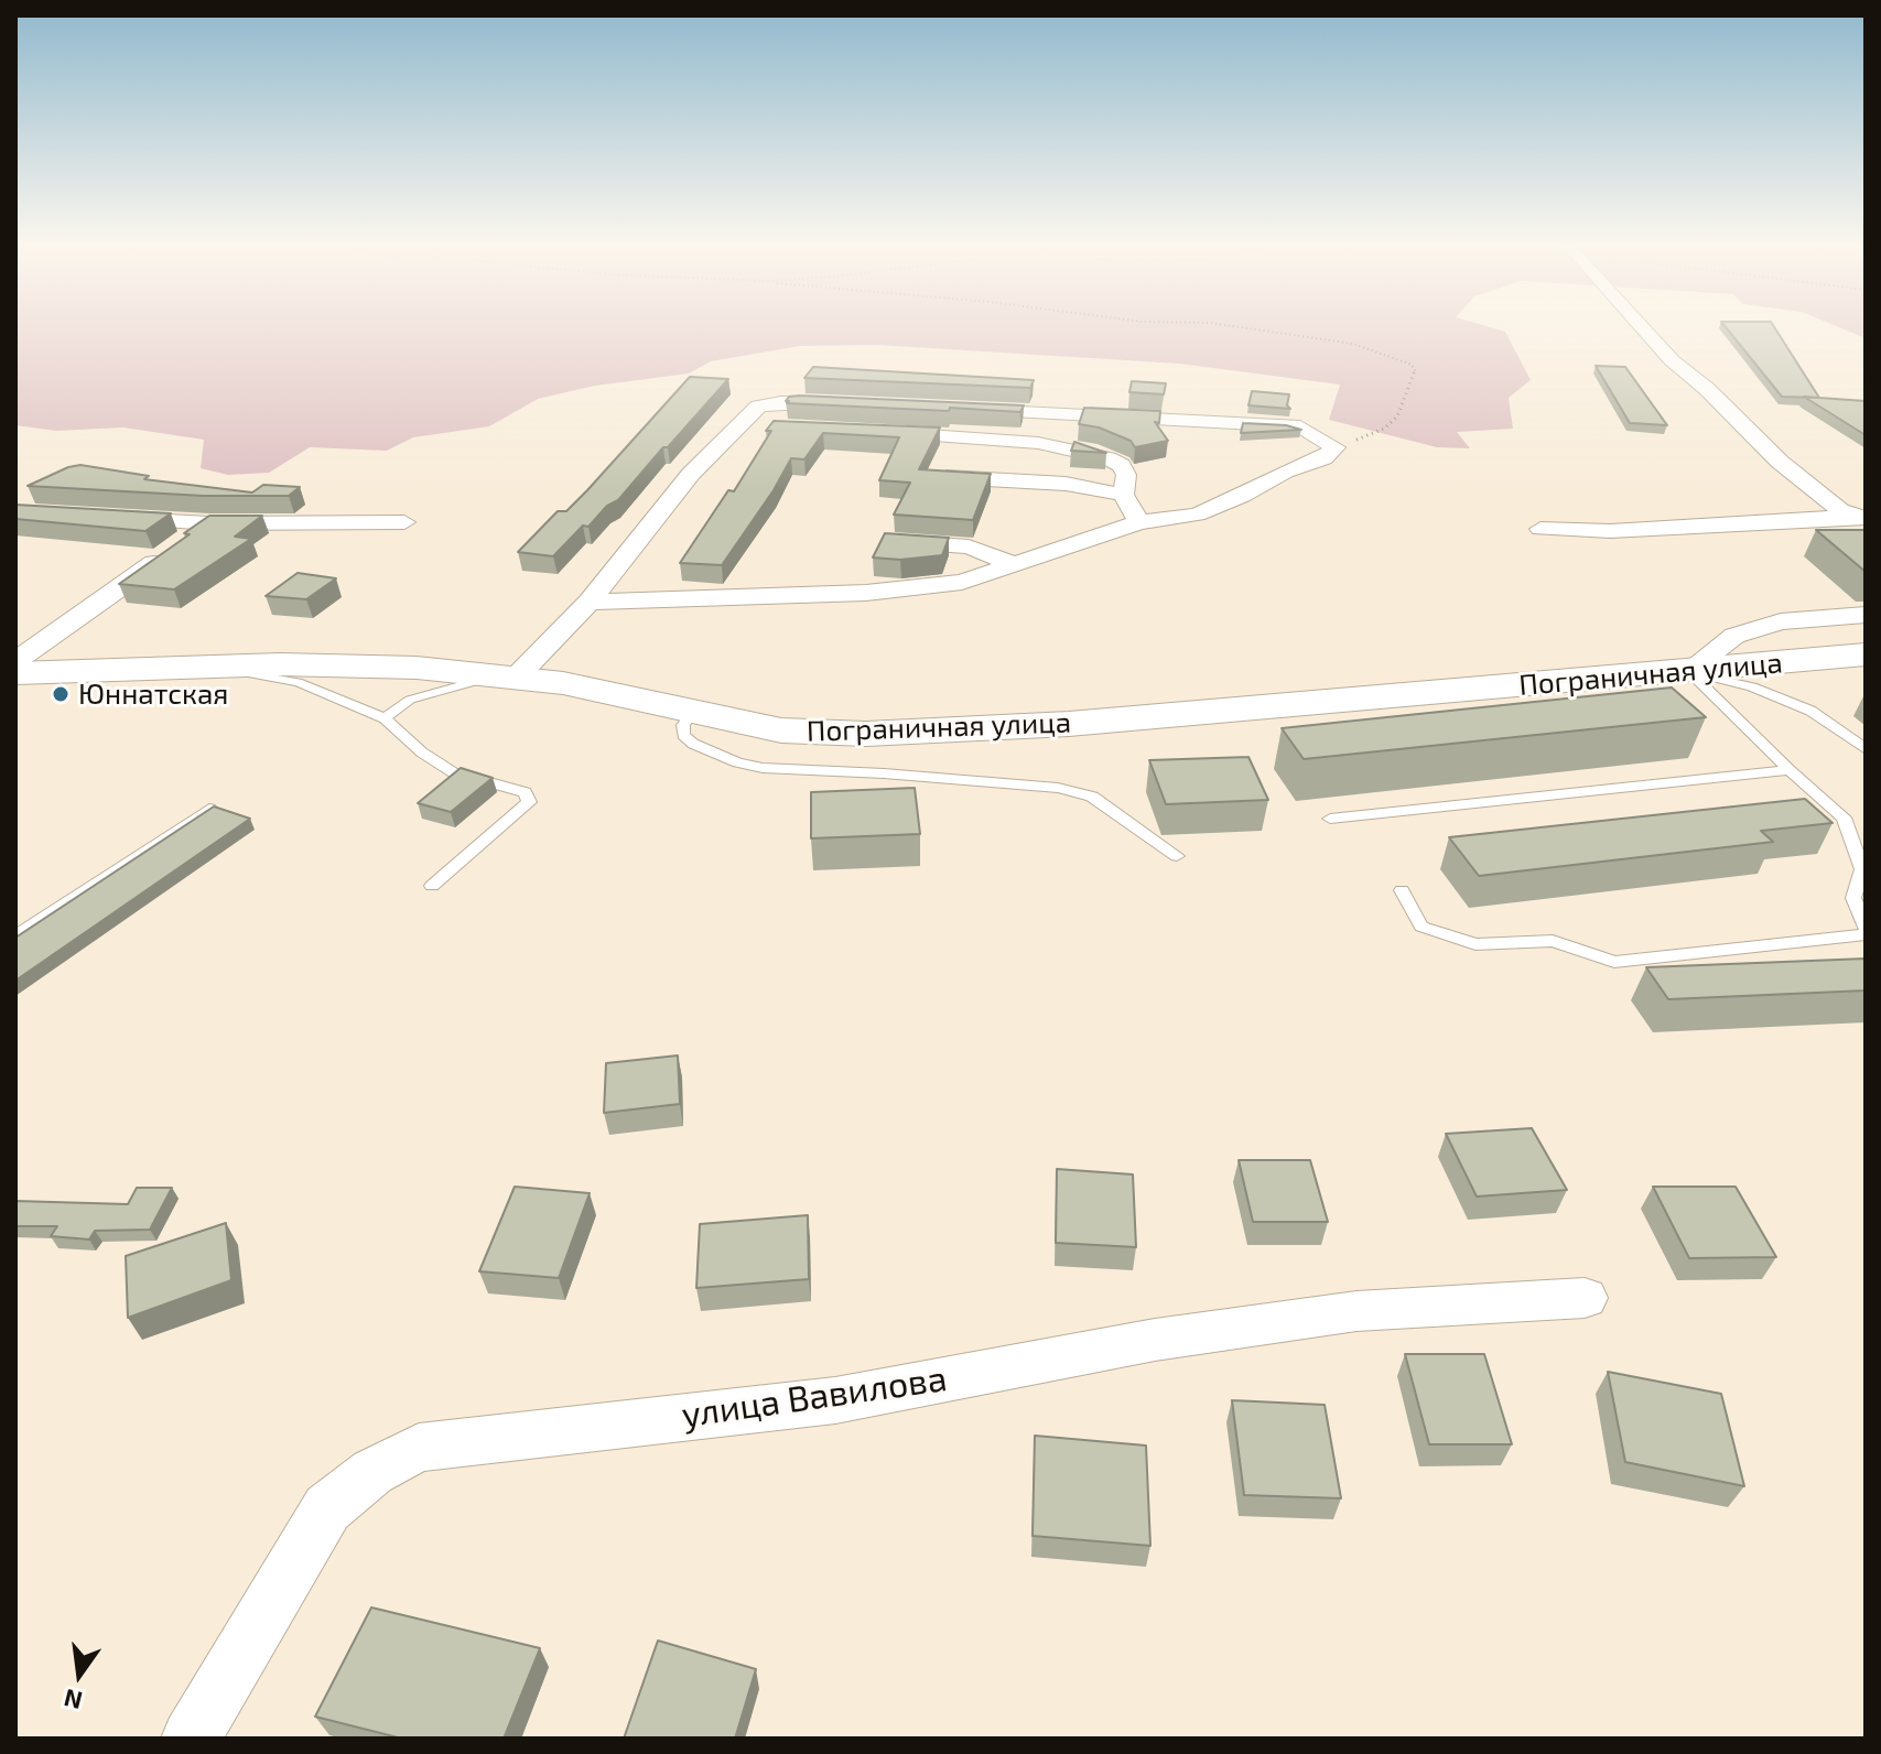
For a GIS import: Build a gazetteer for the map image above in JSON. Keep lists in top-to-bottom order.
{
  "streets": {
    "main road": ["Пограничная улица"],
    "street": ["улица Вавилова"]
  },
  "places": ["Юннатская"],
  "north": "bottom"
}
